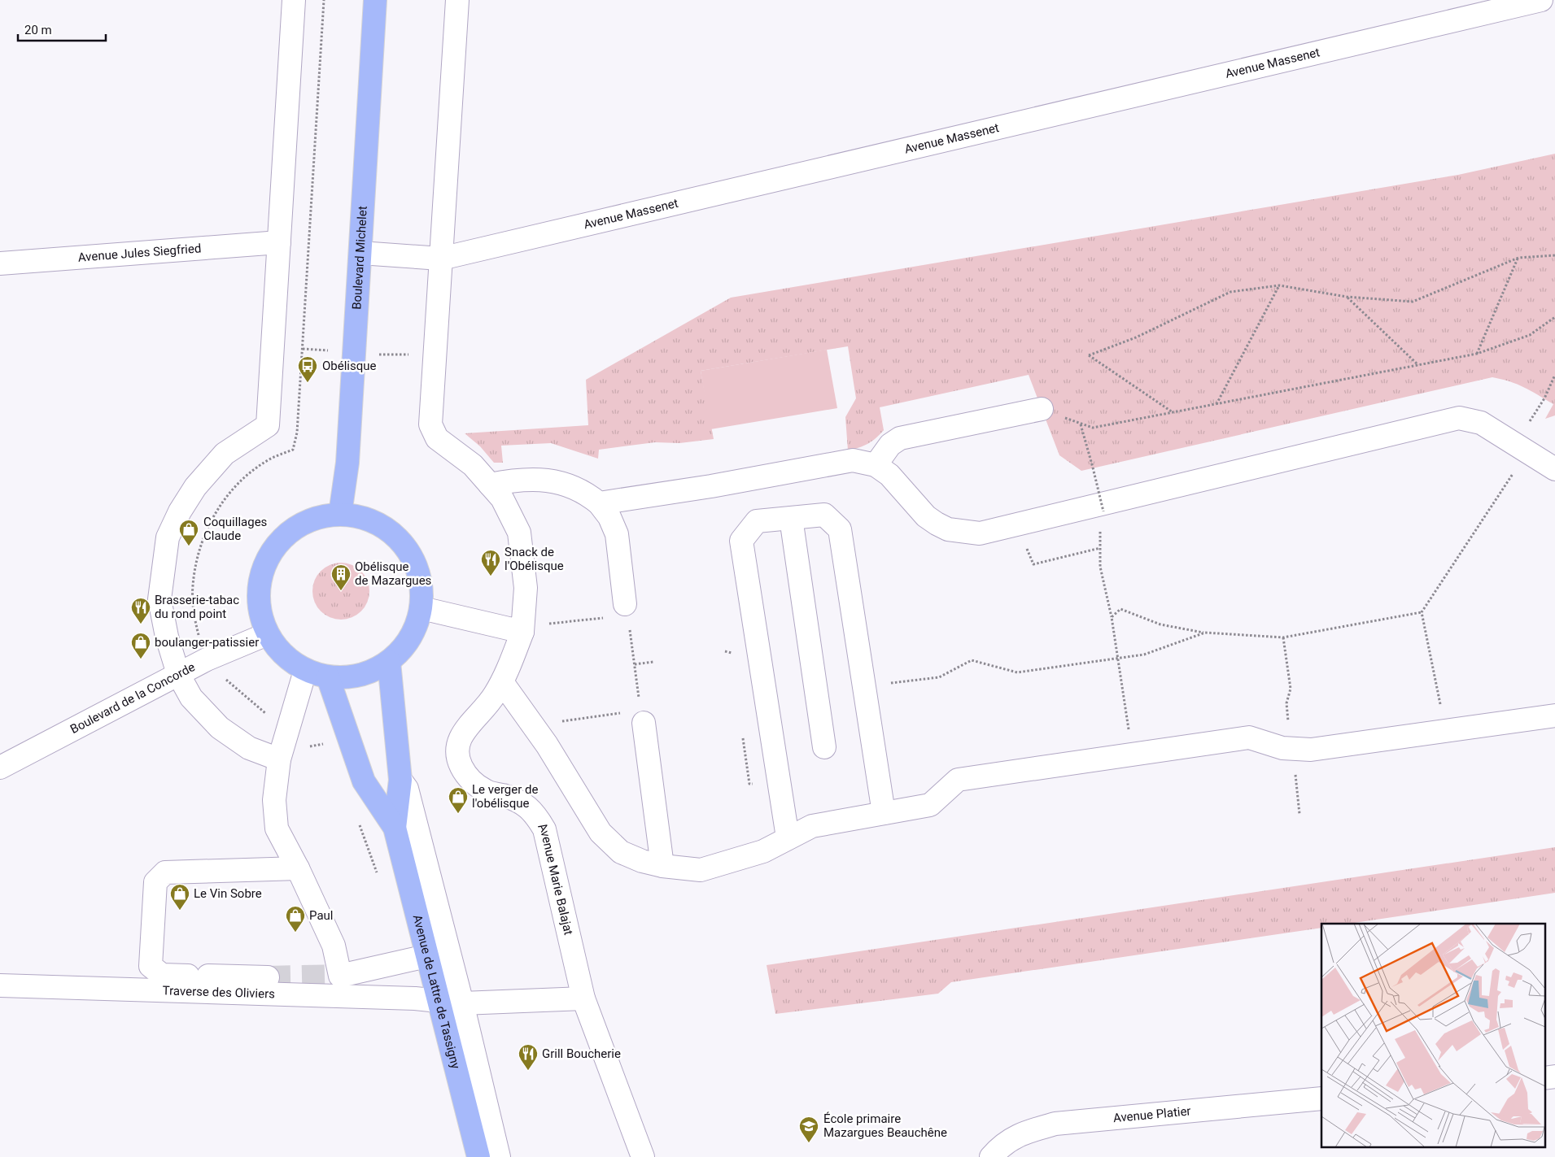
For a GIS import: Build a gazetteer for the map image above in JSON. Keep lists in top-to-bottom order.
{
  "streets": {
    "main road": ["Boulevard Michelet", "Avenue de Lattre de Tassigny"],
    "street": [
      "Avenue Massenet",
      "Avenue Jules Siegfried",
      "Boulevard de la Concorde",
      "Avenue Marie Balajat",
      "Traverse des Oliviers",
      "Avenue Platier"
    ]
  },
  "crossings": [
    ["Avenue Massenet", "Boulevard Michelet"],
    ["Avenue Massenet", "Avenue Marie Balajat"],
    ["Avenue Marie Balajat", "Traverse des Oliviers"],
    ["Traverse des Oliviers", "Avenue de Lattre de Tassigny"]
  ],
  "places": {
    "bus stop": ["Obélisque"],
    "shop": [
      "Coquillages Claude",
      "boulanger-patissier",
      "Le verger de l'obélisque",
      "Le Vin Sobre",
      "Paul"
    ],
    "restaurant": ["Snack de l'Obélisque", "Brasserie-tabac du rond point", "Grill Boucherie"],
    "building": ["Obélisque de Mazargues"],
    "school or university": ["École primaire Mazargues Beauchêne"]
  },
  "scale_bar": "20 m"
}
